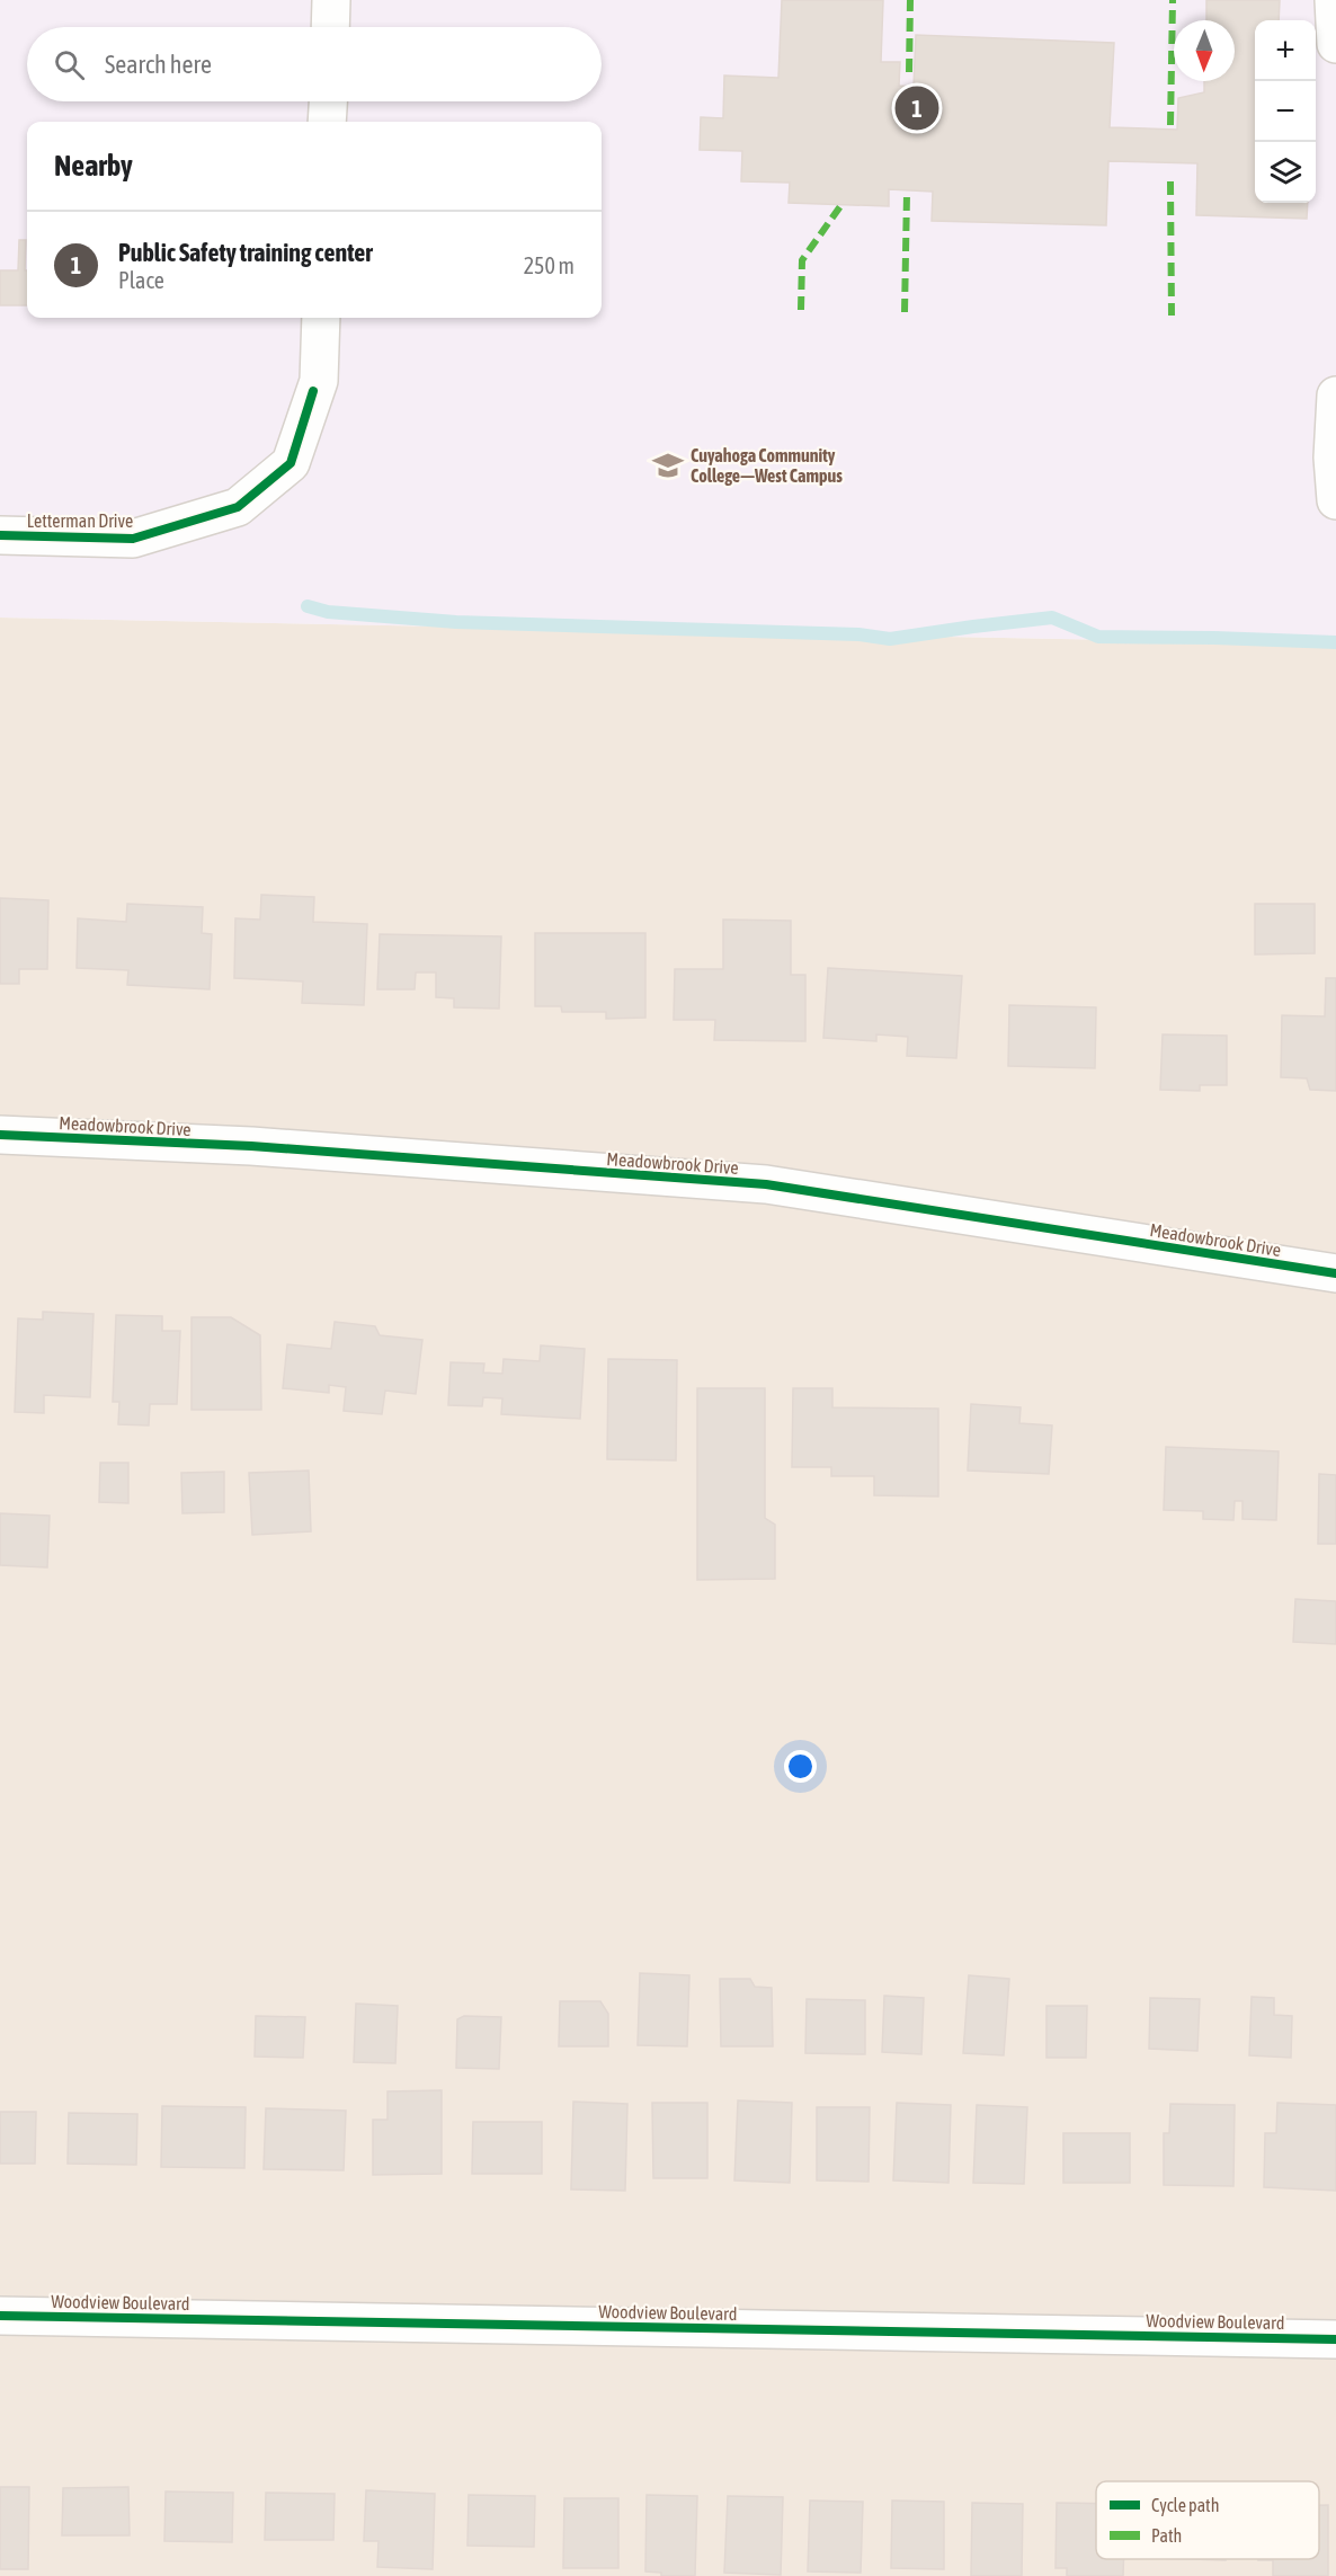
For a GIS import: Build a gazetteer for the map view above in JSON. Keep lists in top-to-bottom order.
{
  "streets": {
    "street": ["Letterman Drive", "Meadowbrook Drive", "Woodview Boulevard"]
  },
  "places": {
    "school or university": ["Cuyahoga Community College—West Campus"]
  },
  "legend": ["Cycle path", "Path"],
  "north": "bottom",
  "page": {
    "map_buttons": ["+", "−"],
    "search": "Search here",
    "pins": "1",
    "heading": "Nearby",
    "list": [
      {
        "mark": "1",
        "name": "Public Safety training center",
        "note": "Place",
        "value": "250 m"
      }
    ]
  }
}
